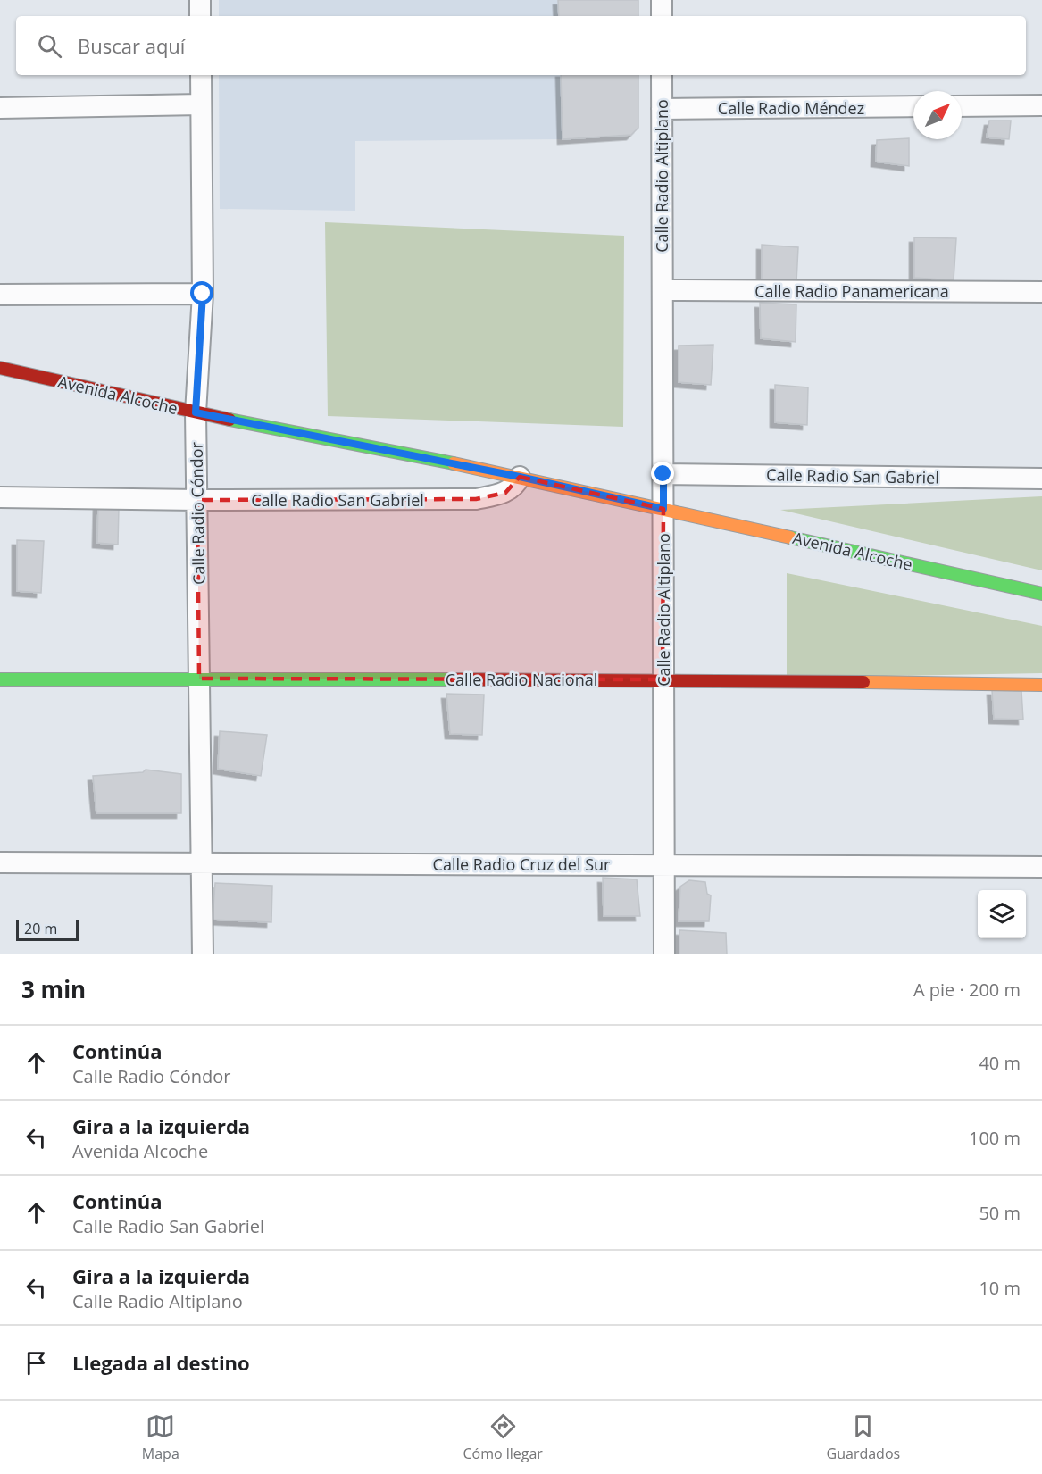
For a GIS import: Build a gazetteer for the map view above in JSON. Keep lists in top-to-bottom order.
{
  "streets": {
    "street": [
      "Calle Radio Méndez",
      "Calle Radio Altiplano",
      "Calle Radio Panamericana",
      "Avenida Alcoche",
      "Calle Radio San Gabriel",
      "Calle Radio Cóndor",
      "Calle Radio Nacional",
      "Calle Radio Cruz del Sur"
    ]
  },
  "crossings": [
    ["Calle Radio Méndez", "Calle Radio Altiplano"],
    ["Calle Radio Altiplano", "Calle Radio Panamericana"],
    ["Calle Radio Altiplano", "Avenida Alcoche"],
    ["Calle Radio Altiplano", "Calle Radio San Gabriel"],
    ["Calle Radio Altiplano", "Calle Radio Nacional"],
    ["Calle Radio Altiplano", "Calle Radio Cruz del Sur"],
    ["Avenida Alcoche", "Calle Radio San Gabriel"],
    ["Avenida Alcoche", "Calle Radio Cóndor"],
    ["Calle Radio San Gabriel", "Calle Radio Cóndor"],
    ["Calle Radio Cóndor", "Calle Radio Nacional"],
    ["Calle Radio Cóndor", "Calle Radio Cruz del Sur"]
  ],
  "scale_bar": "20 m",
  "north": "top right",
  "page": {
    "search": "Buscar aquí",
    "scale": "20 m",
    "heading": ["3 min", "A pie · 200 m"],
    "list": [
      ["Continúa", "Calle Radio Cóndor", "40 m"],
      ["Gira a la izquierda", "Avenida Alcoche", "100 m"],
      ["Continúa", "Calle Radio San Gabriel", "50 m"],
      ["Gira a la izquierda", "Calle Radio Altiplano", "10 m"],
      "Llegada al destino"
    ],
    "nav": ["Mapa", "Cómo llegar", "Guardados"]
  }
}
